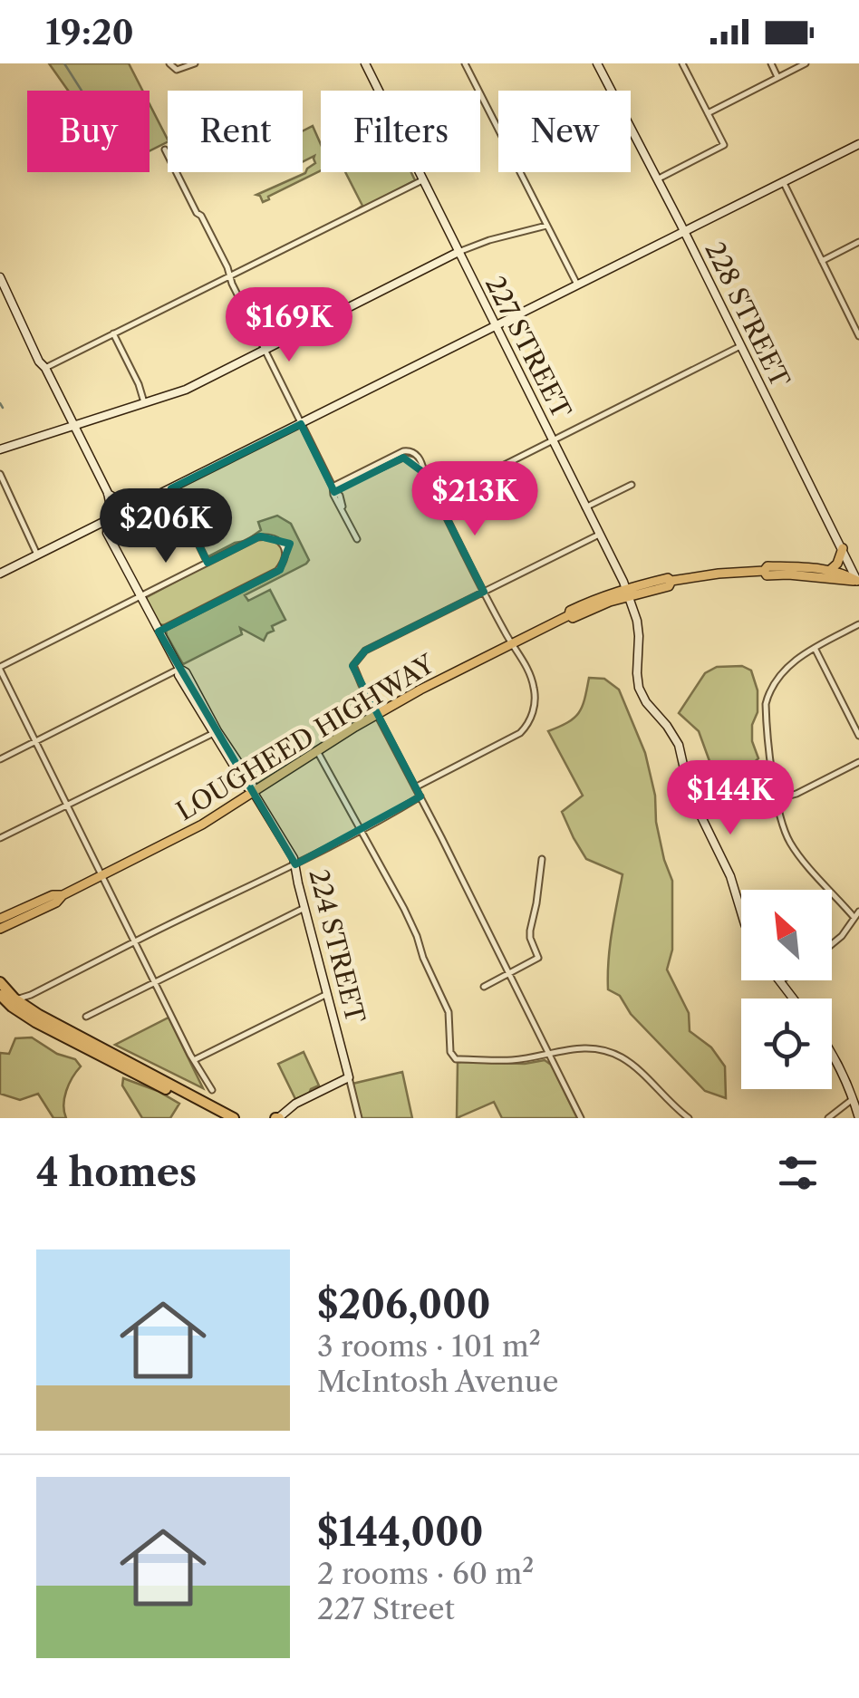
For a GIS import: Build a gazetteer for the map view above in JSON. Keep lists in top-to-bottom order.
{
  "streets": {
    "main road": [
      "228 STREET",
      "227 STREET",
      "LOUGHEED HIGHWAY",
      "224 STREET"
    ]
  },
  "crossings": [
    ["228 STREET", "LOUGHEED HIGHWAY"],
    ["227 STREET", "LOUGHEED HIGHWAY"],
    ["LOUGHEED HIGHWAY", "224 STREET"]
  ],
  "north": "top left",
  "page": {
    "status": "19:20",
    "chip": [
      "Buy",
      "Rent",
      "Filters",
      "New"
    ],
    "price": [
      "$169K",
      "$213K",
      "$206K",
      "$144K"
    ],
    "heading": "4 homes",
    "list": [
      {
        "name": "$206,000",
        "note": "3 rooms · 101 m² · McIntosh Avenue"
      },
      {
        "name": "$144,000",
        "note": "2 rooms · 60 m² · 227 Street"
      }
    ]
  }
}
